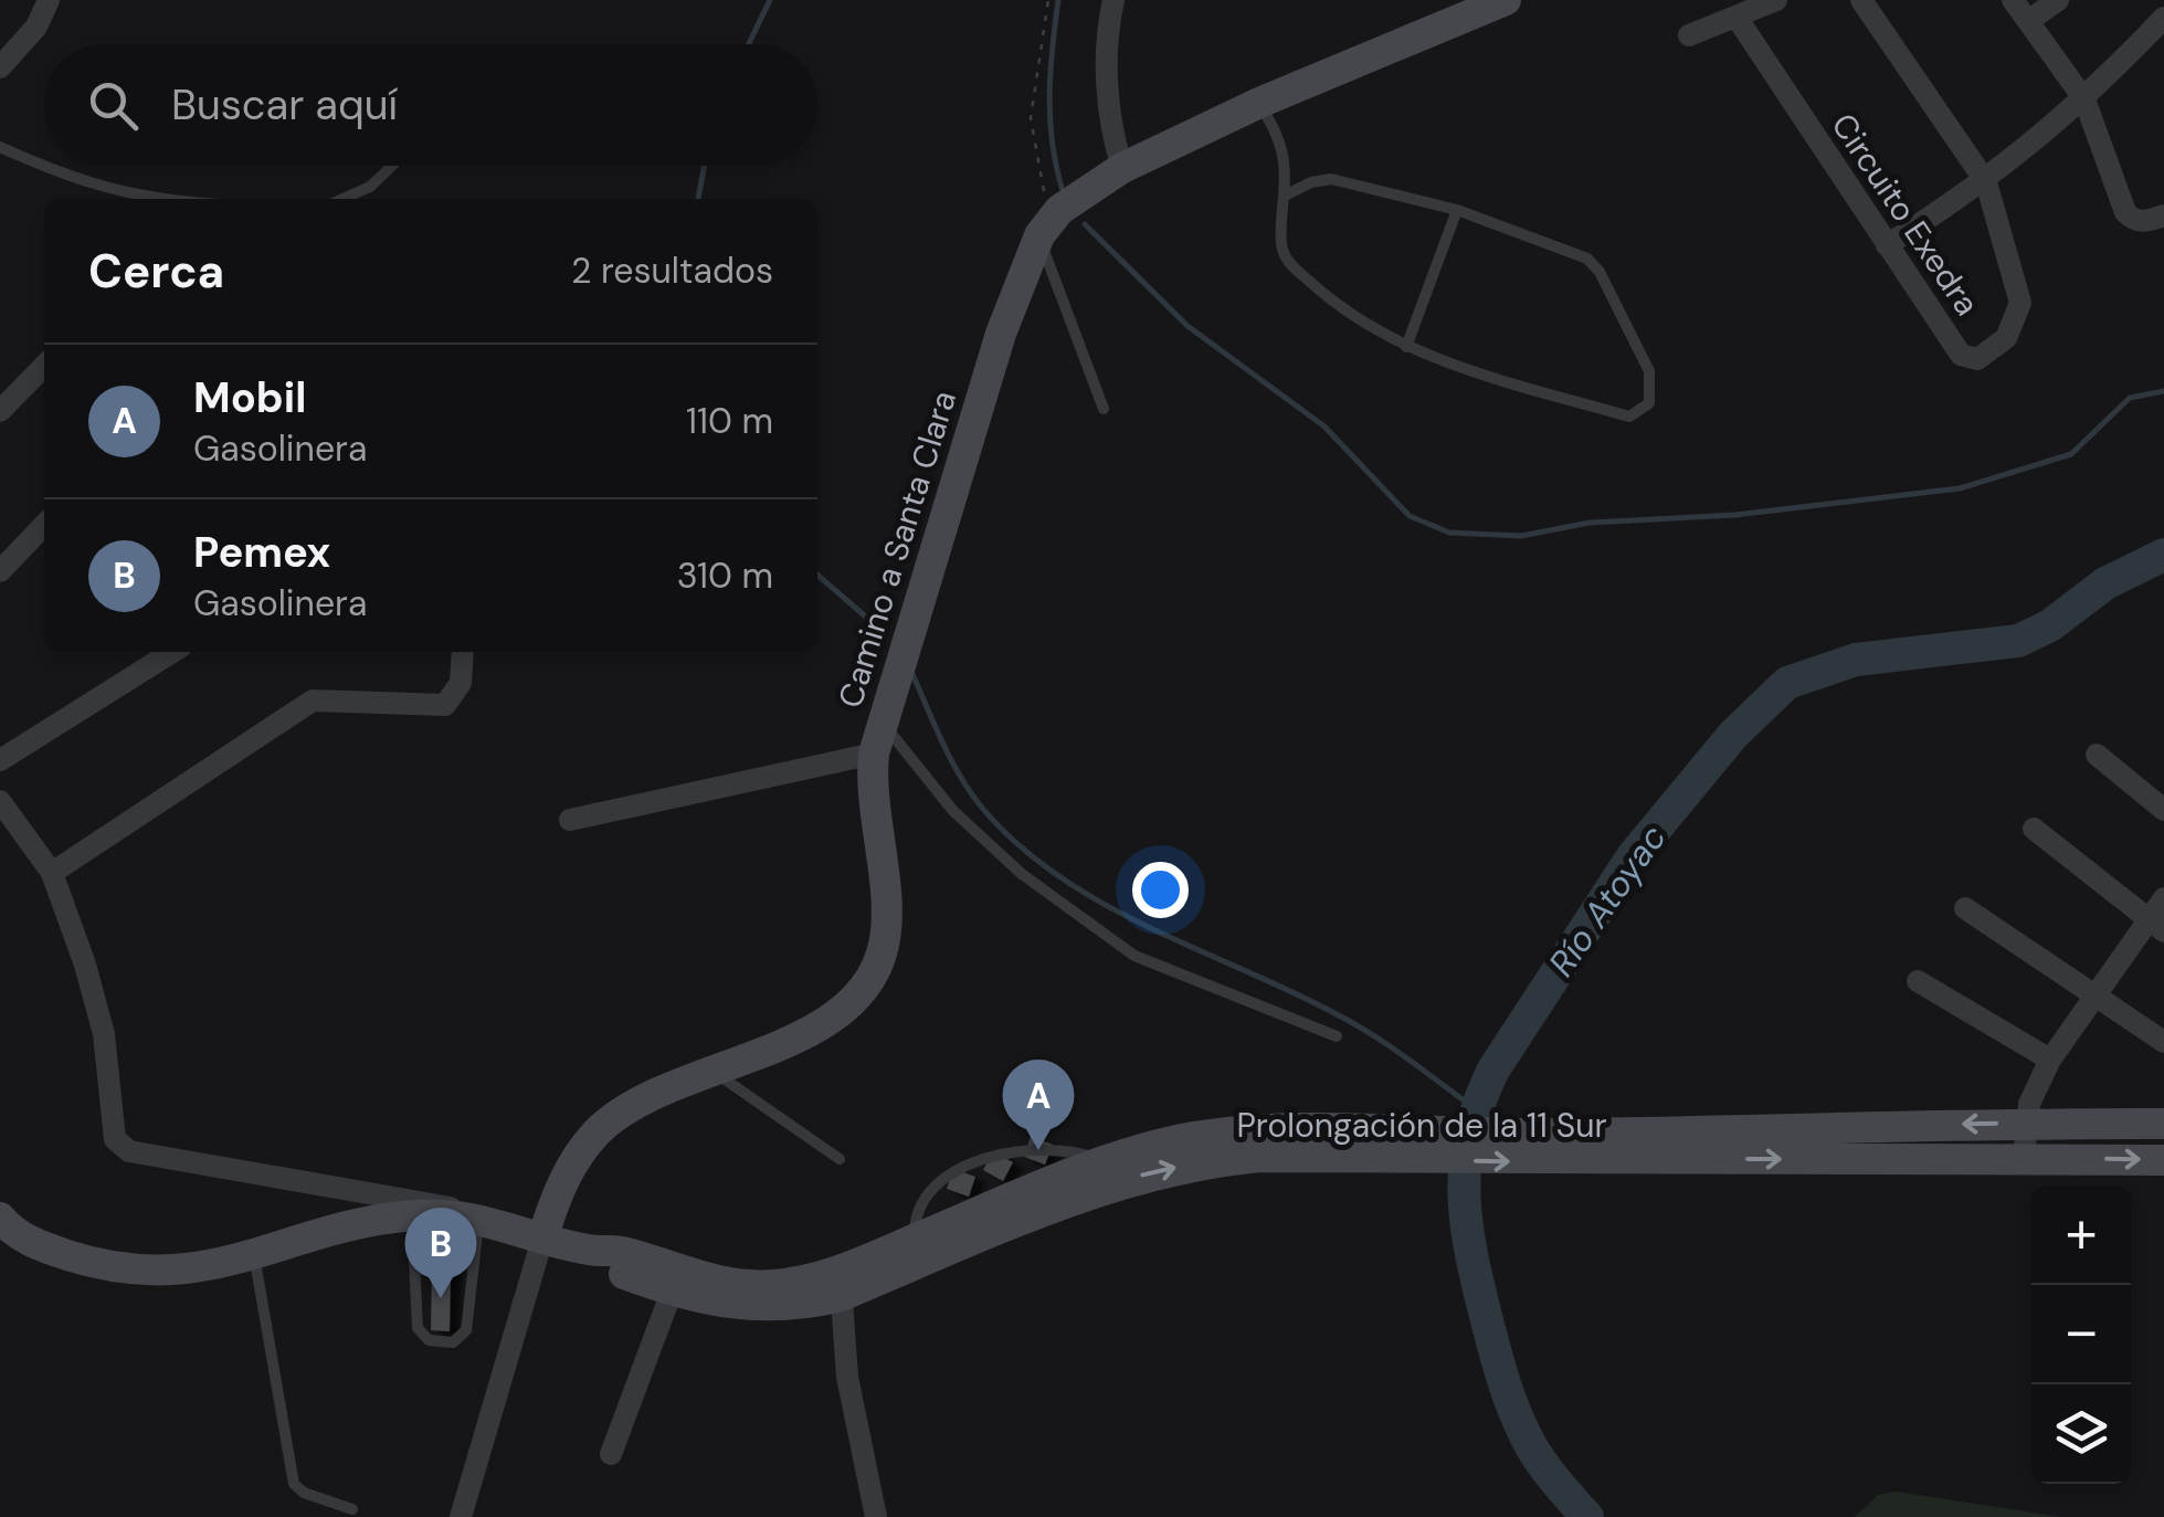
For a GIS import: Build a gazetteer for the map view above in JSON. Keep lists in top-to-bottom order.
{
  "streets": {
    "main road": ["Camino a Santa Clara", "Prolongación de la 11 Sur"],
    "street": ["Circuito Exedra"]
  },
  "crossings": [
    ["Camino a Santa Clara", "Prolongación de la 11 Sur"]
  ],
  "water": ["Río Atoyac"],
  "page": {
    "search": "Buscar aquí",
    "heading": ["Cerca", "2 resultados"],
    "list": [
      {
        "mark": "A",
        "name": "Mobil",
        "note": "Gasolinera",
        "value": "110 m"
      },
      {
        "mark": "B",
        "name": "Pemex",
        "note": "Gasolinera",
        "value": "310 m"
      }
    ],
    "pins": ["A", "B"],
    "map_buttons": ["+", "−"]
  }
}
